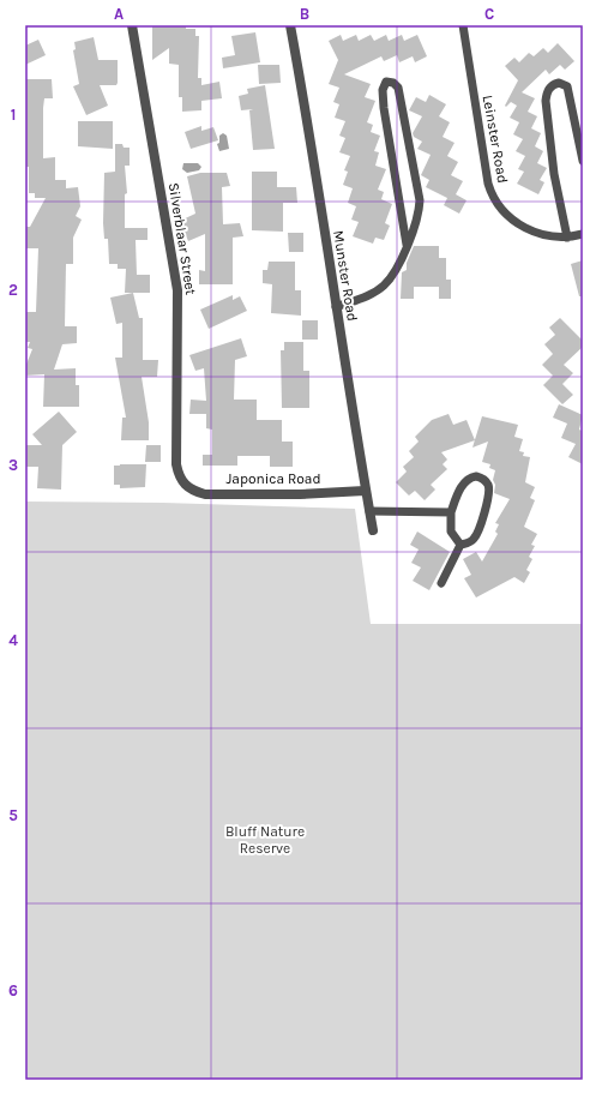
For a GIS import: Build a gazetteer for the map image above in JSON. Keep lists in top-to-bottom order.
{
  "streets": {
    "street": ["Silverblaar Street", "Munster Road", "Japonica Road"],
    "lane": ["Leinster Road"]
  },
  "crossings": [
    ["Silverblaar Street", "Japonica Road"],
    ["Munster Road", "Japonica Road"]
  ],
  "parks": ["Bluff Nature Reserve"],
  "grid": {
    "columns": ["A", "B", "C"],
    "rows": [
      "1",
      "2",
      "3",
      "4",
      "5",
      "6"
    ]
  }
}
